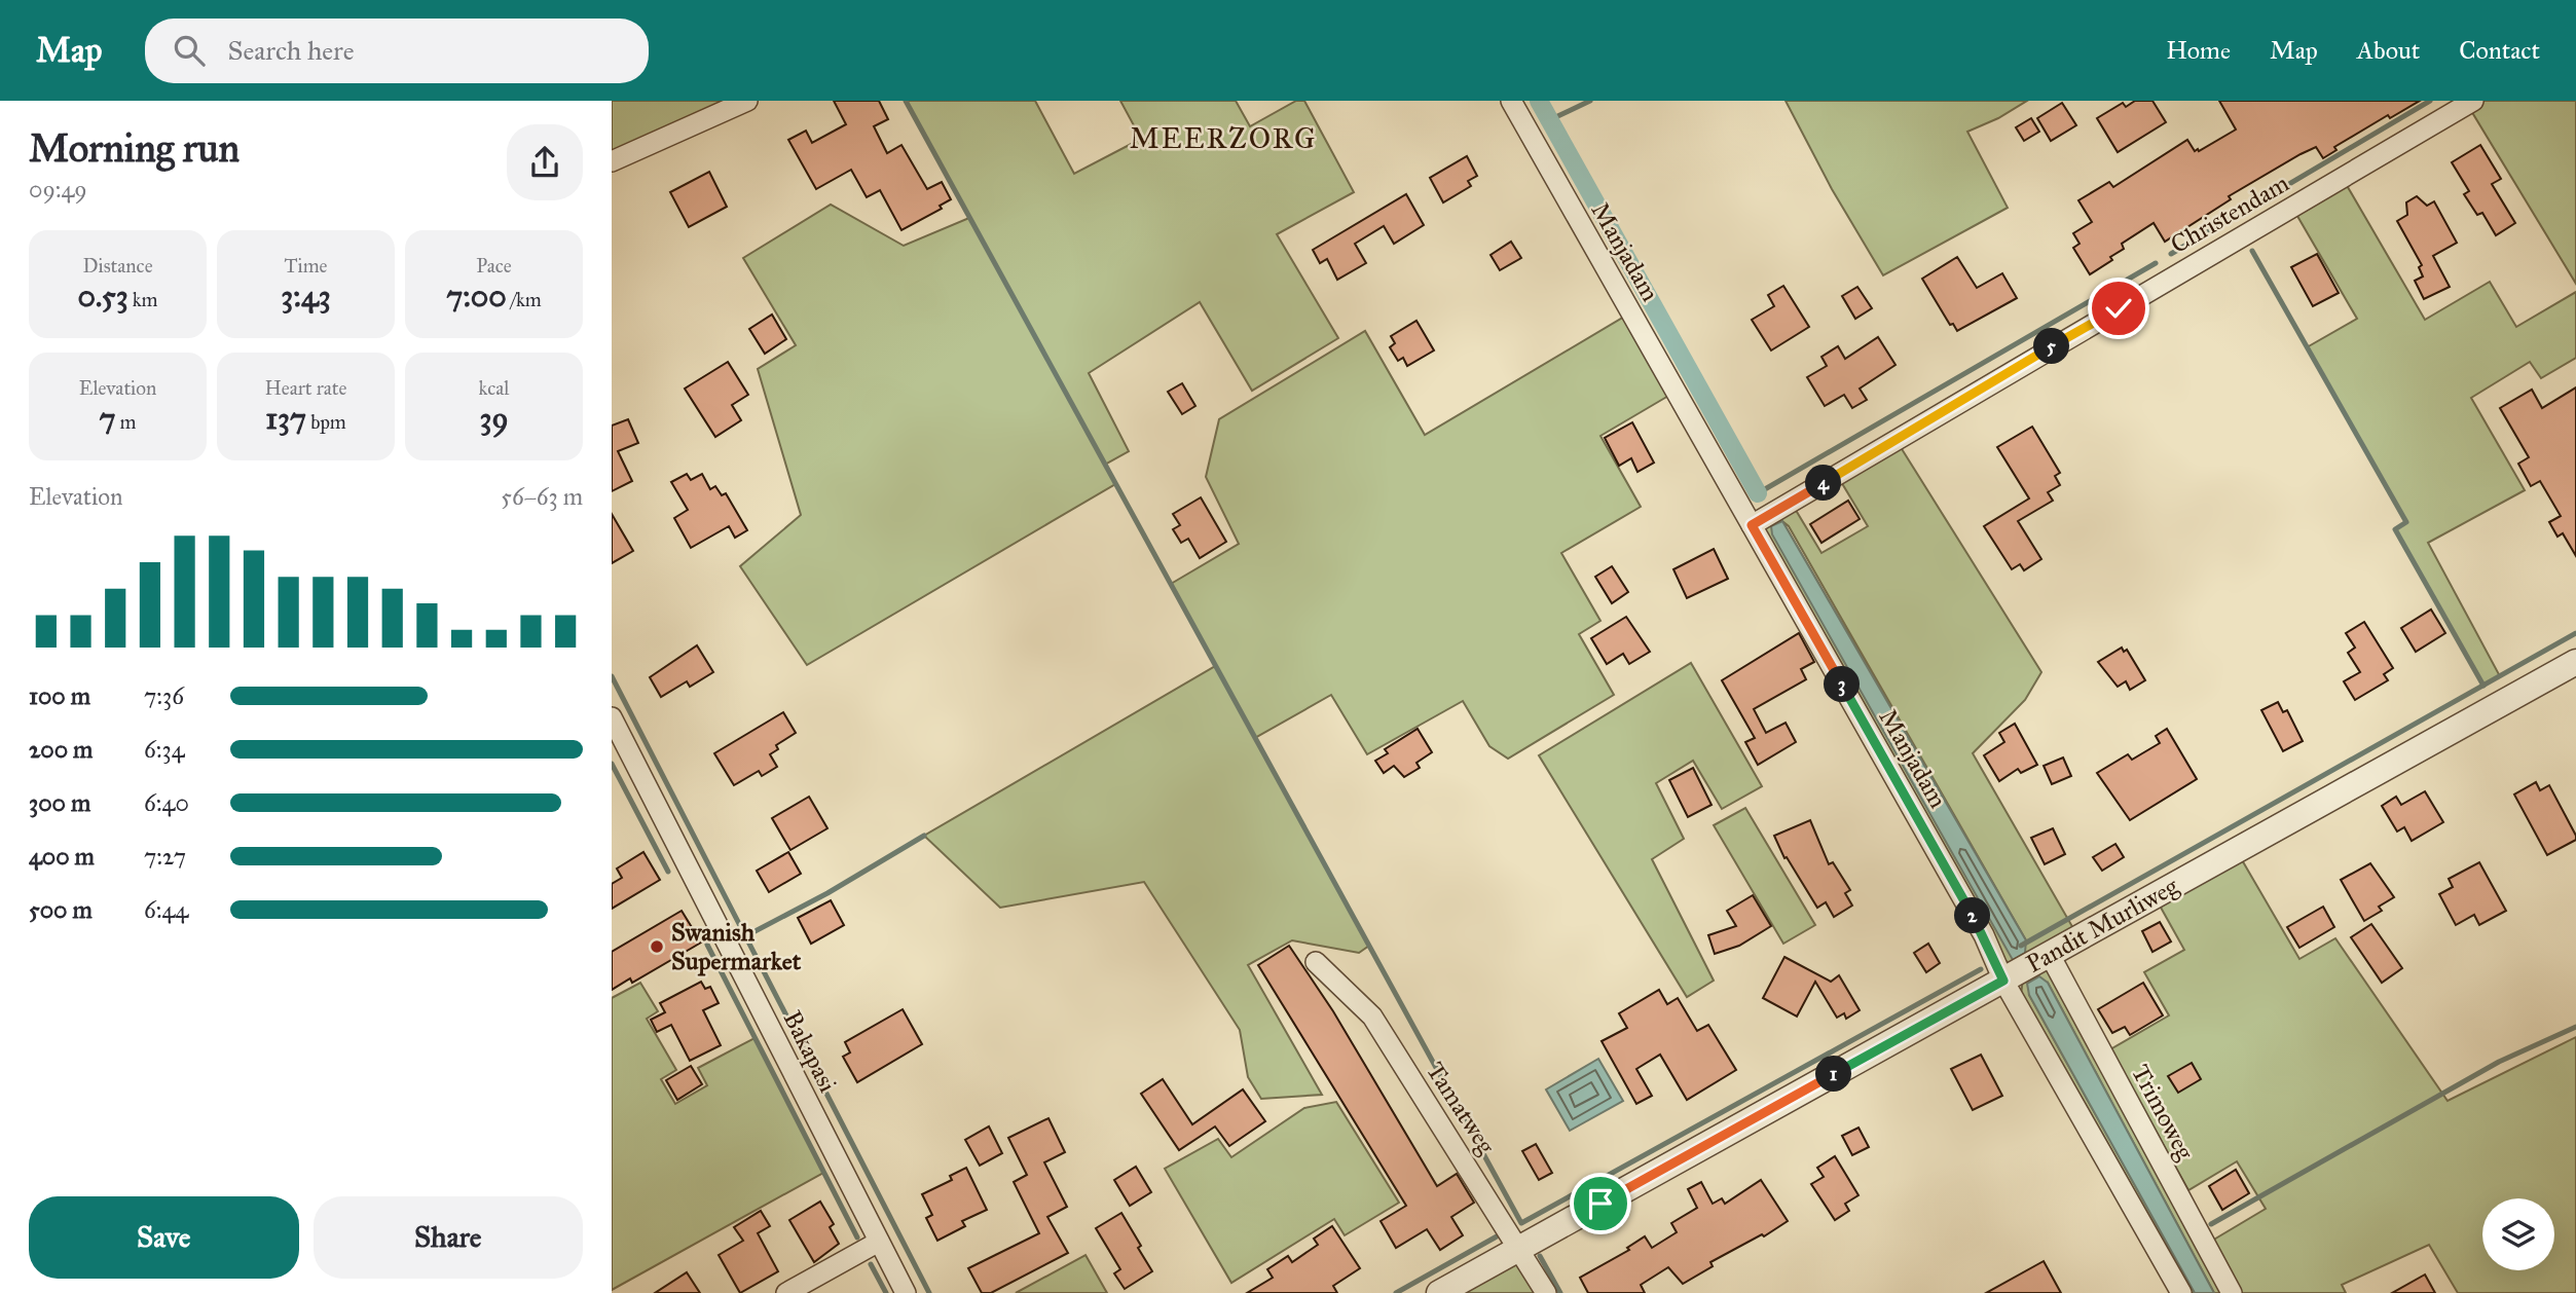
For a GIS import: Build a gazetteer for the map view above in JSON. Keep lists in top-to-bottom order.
{
  "streets": {
    "street": [
      "Christendam",
      "Manjadam",
      "Pandit Murliweg",
      "Bakapasi",
      "Tamatweg",
      "Trimoweg"
    ]
  },
  "crossings": [
    ["Christendam", "Manjadam"],
    ["Manjadam", "Pandit Murliweg"],
    ["Pandit Murliweg", "Tamatweg"],
    ["Pandit Murliweg", "Trimoweg"]
  ],
  "districts": ["MEERZORG"],
  "places": ["Swanish Supermarket"],
  "page": {
    "header": "Map",
    "search": "Search here",
    "nav": [
      "Home",
      "Map",
      "About",
      "Contact"
    ],
    "heading": ["Morning run", "09:49"],
    "stats": [
      ["Distance", "0.53 km"],
      ["Time", "3:43"],
      ["Pace", "7:00 /km"],
      ["Elevation", "7 m"],
      ["Heart rate", "137 bpm"],
      ["kcal", "39"]
    ],
    "pins": [
      "5",
      "4",
      "3",
      "2",
      "1"
    ],
    "chart": ["Elevation", "56–63 m"],
    "list": [
      {
        "name": "100 m",
        "note": "7:36"
      },
      {
        "name": "200 m",
        "note": "6:34"
      },
      {
        "name": "300 m",
        "note": "6:40"
      },
      {
        "name": "400 m",
        "note": "7:27"
      },
      {
        "name": "500 m",
        "note": "6:44"
      }
    ],
    "buttons": ["Save", "Share"]
  }
}
